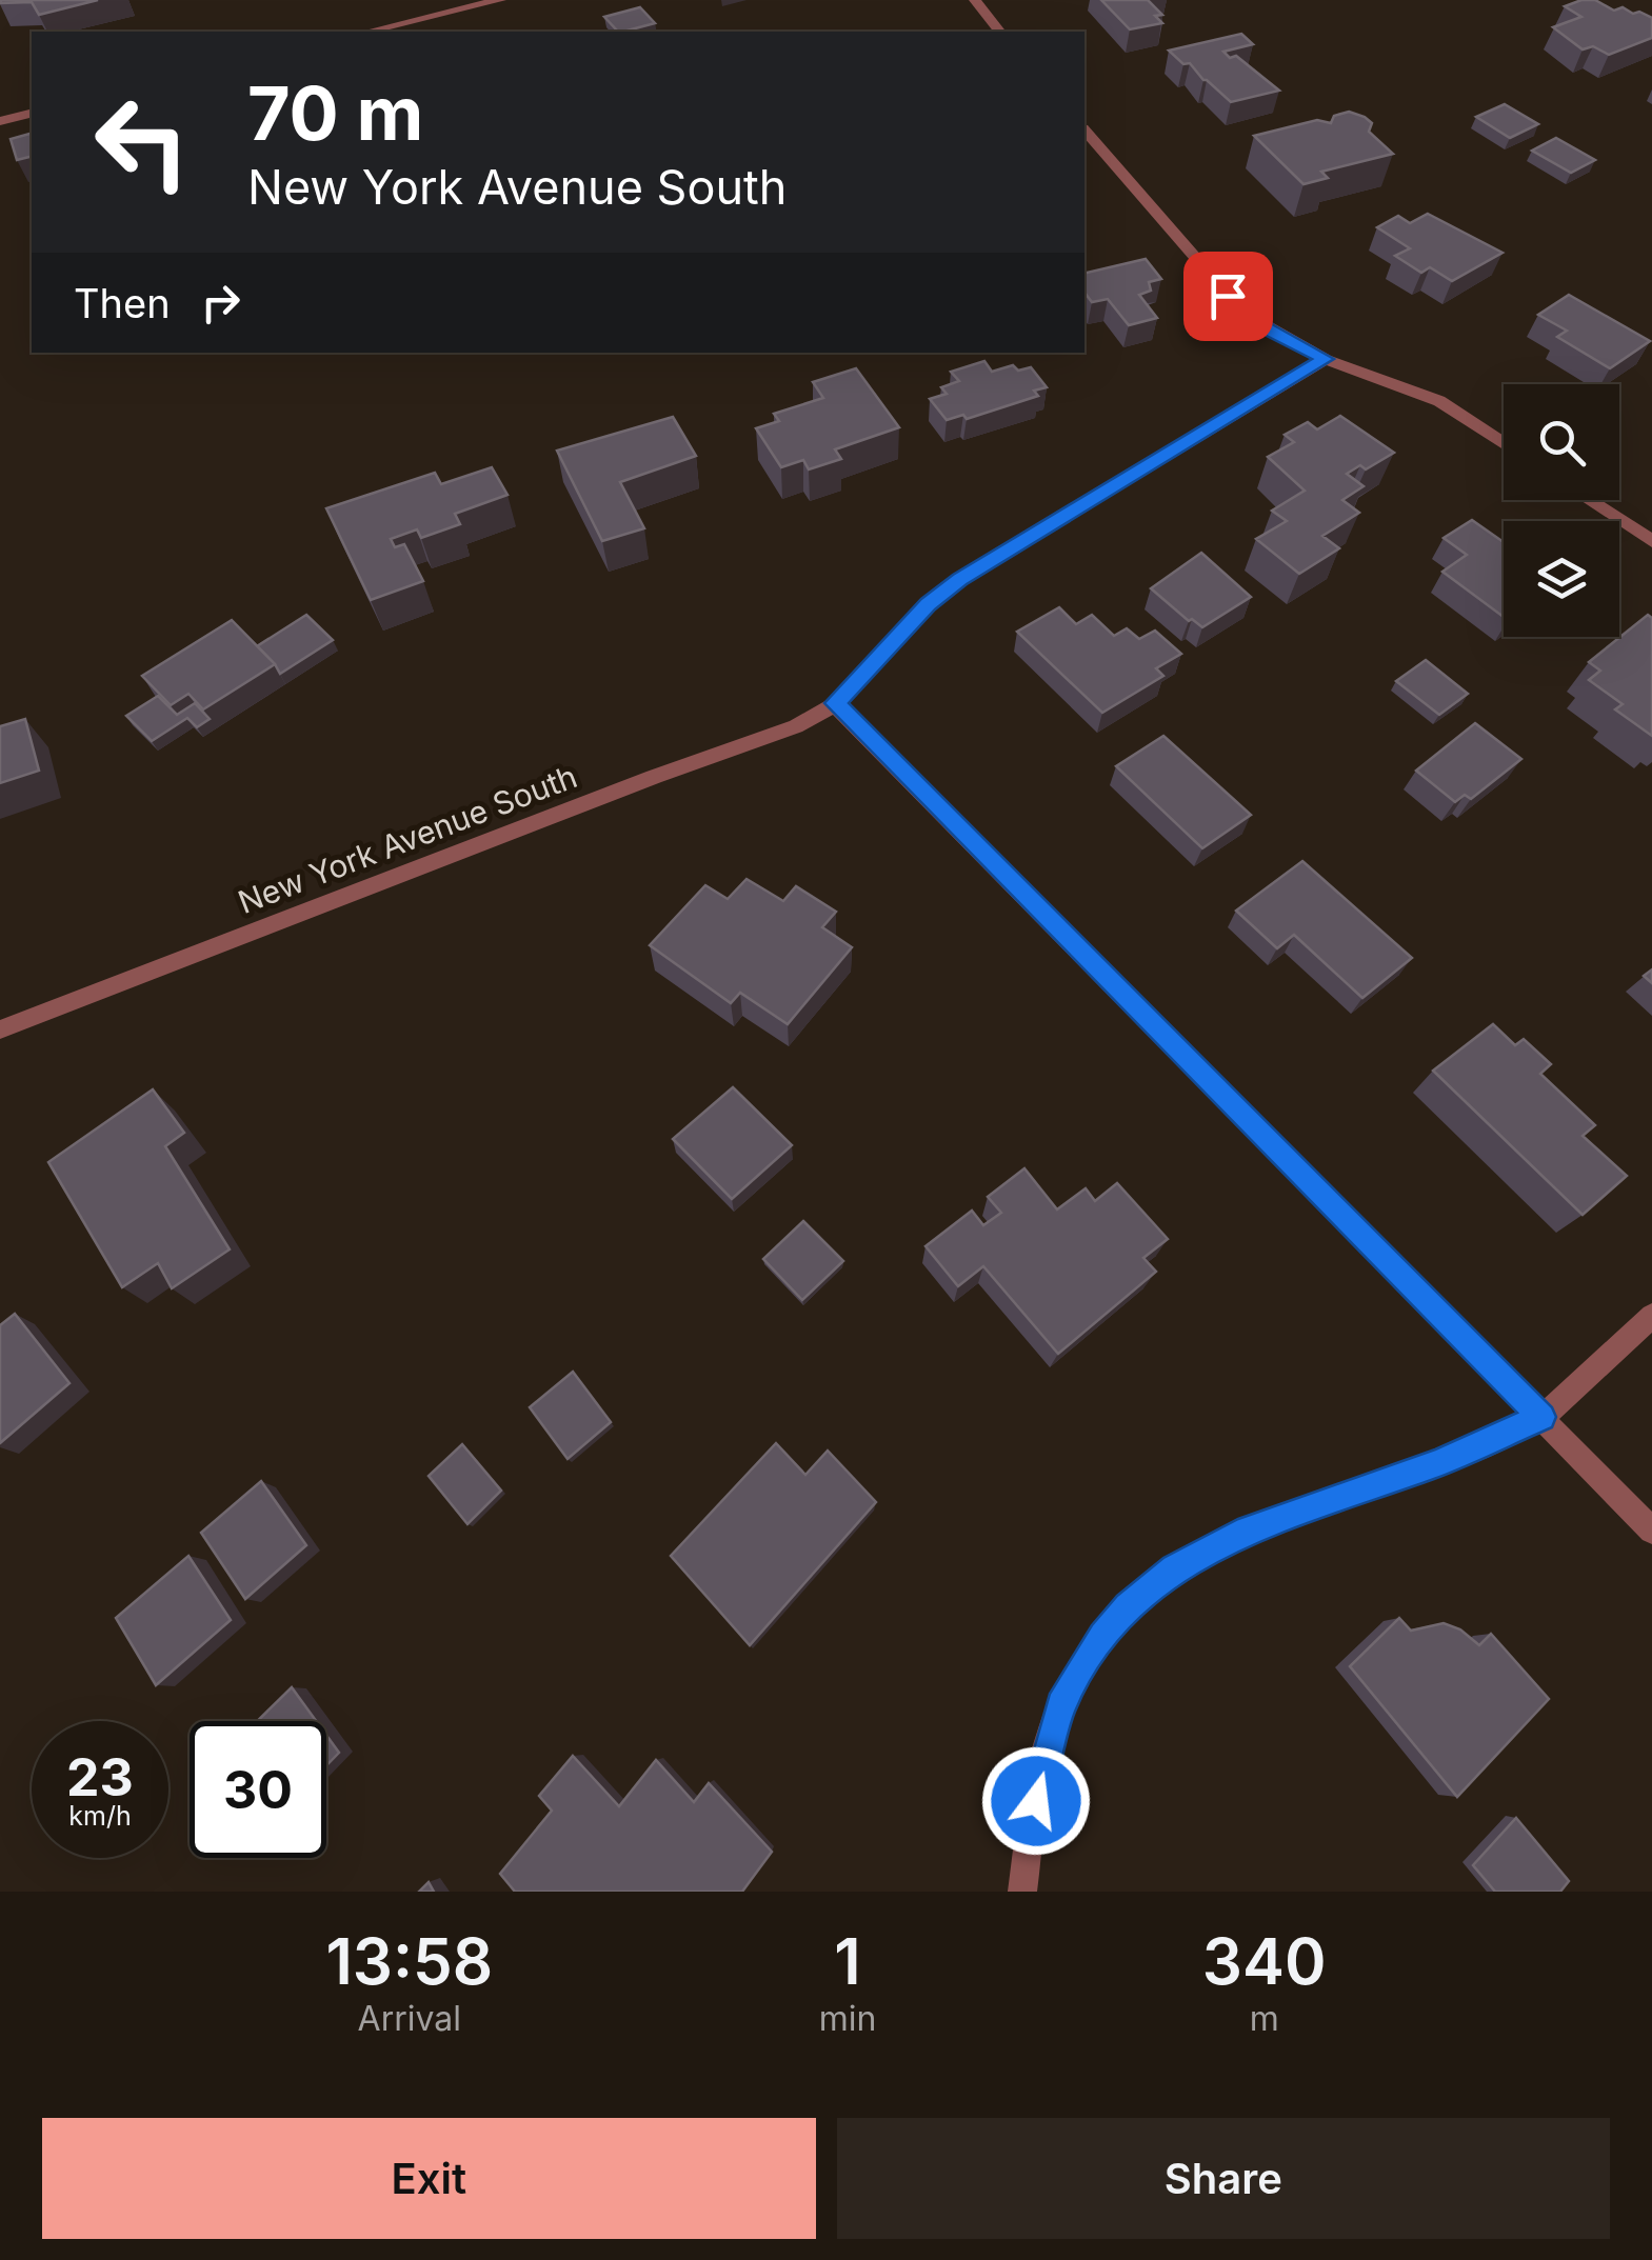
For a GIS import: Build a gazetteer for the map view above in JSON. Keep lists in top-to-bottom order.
{
  "streets": {
    "street": ["New York Avenue South"]
  },
  "page": {
    "turn": ["70 m", "New York Avenue South"],
    "then": "Then",
    "speed": "23 km/h",
    "limit": "30",
    "eta": [
      "13:58",
      "Arrival",
      "1",
      "min",
      "340",
      "m"
    ],
    "buttons": ["Exit", "Share"]
  }
}
